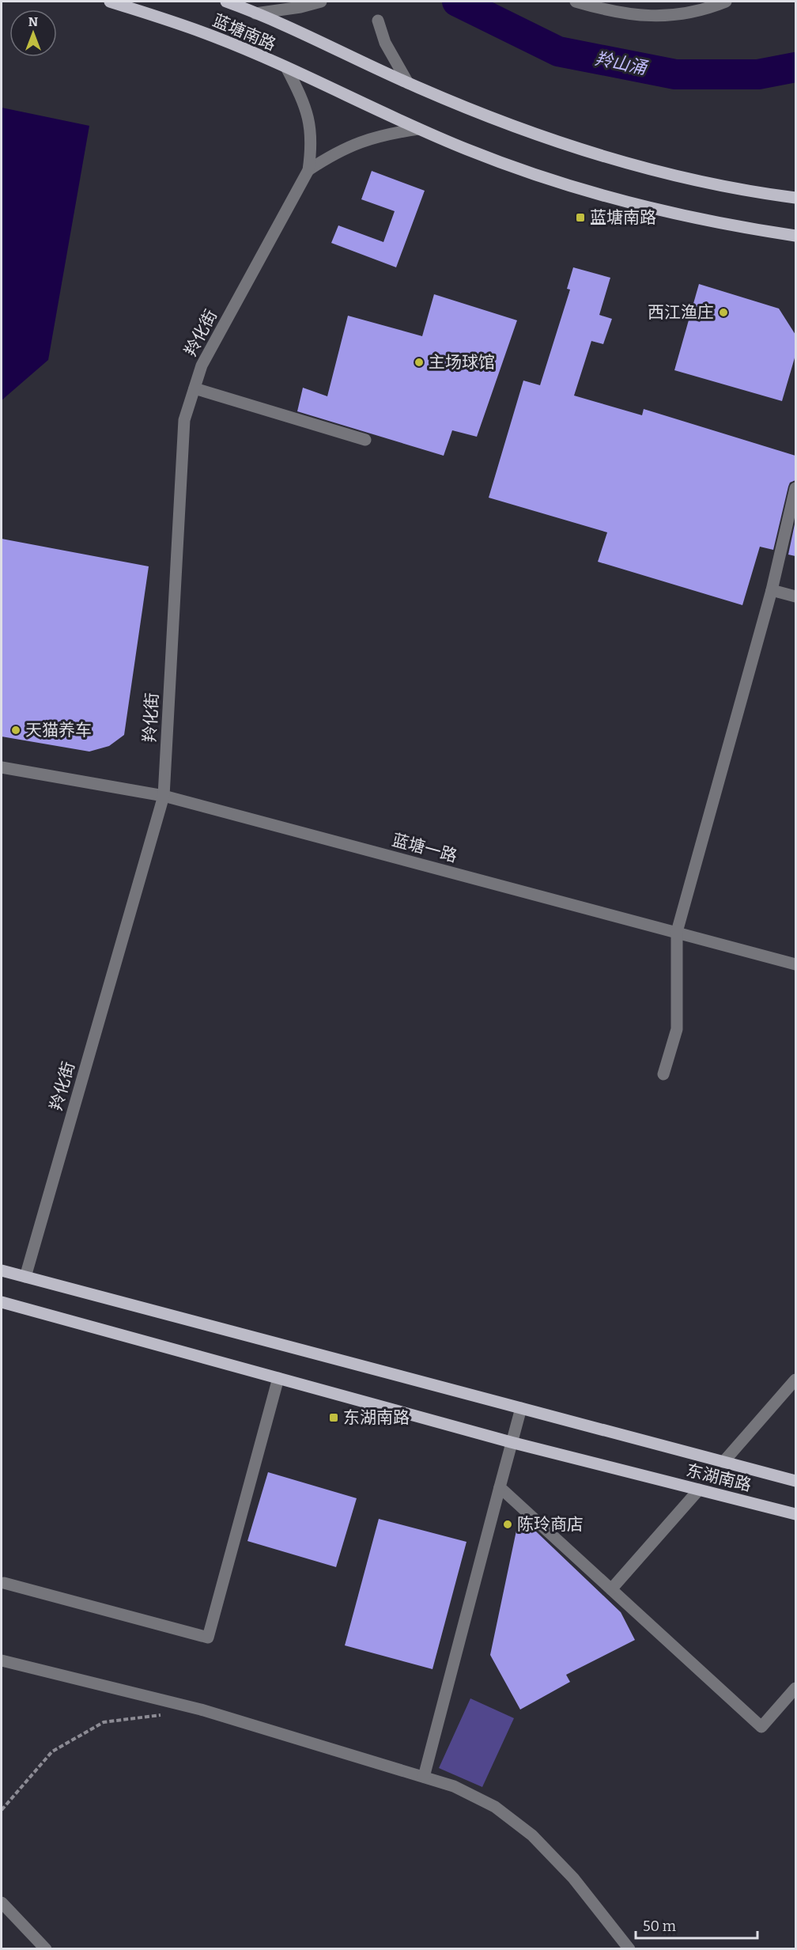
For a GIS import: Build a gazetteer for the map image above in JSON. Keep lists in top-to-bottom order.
{
  "streets": {
    "main road": ["蓝塘南路", "东湖南路"],
    "street": ["羚化街", "蓝塘一路"]
  },
  "crossings": [
    ["羚化街", "蓝塘一路"],
    ["羚化街", "东湖南路"]
  ],
  "water": ["羚山涌"],
  "places": {
    "transit": ["蓝塘南路", "东湖南路"],
    "other": [
      "西江渔庄",
      "主场球馆",
      "天猫养车",
      "陈玲商店"
    ]
  },
  "scale_bar": "50 m",
  "north": "top"
}
